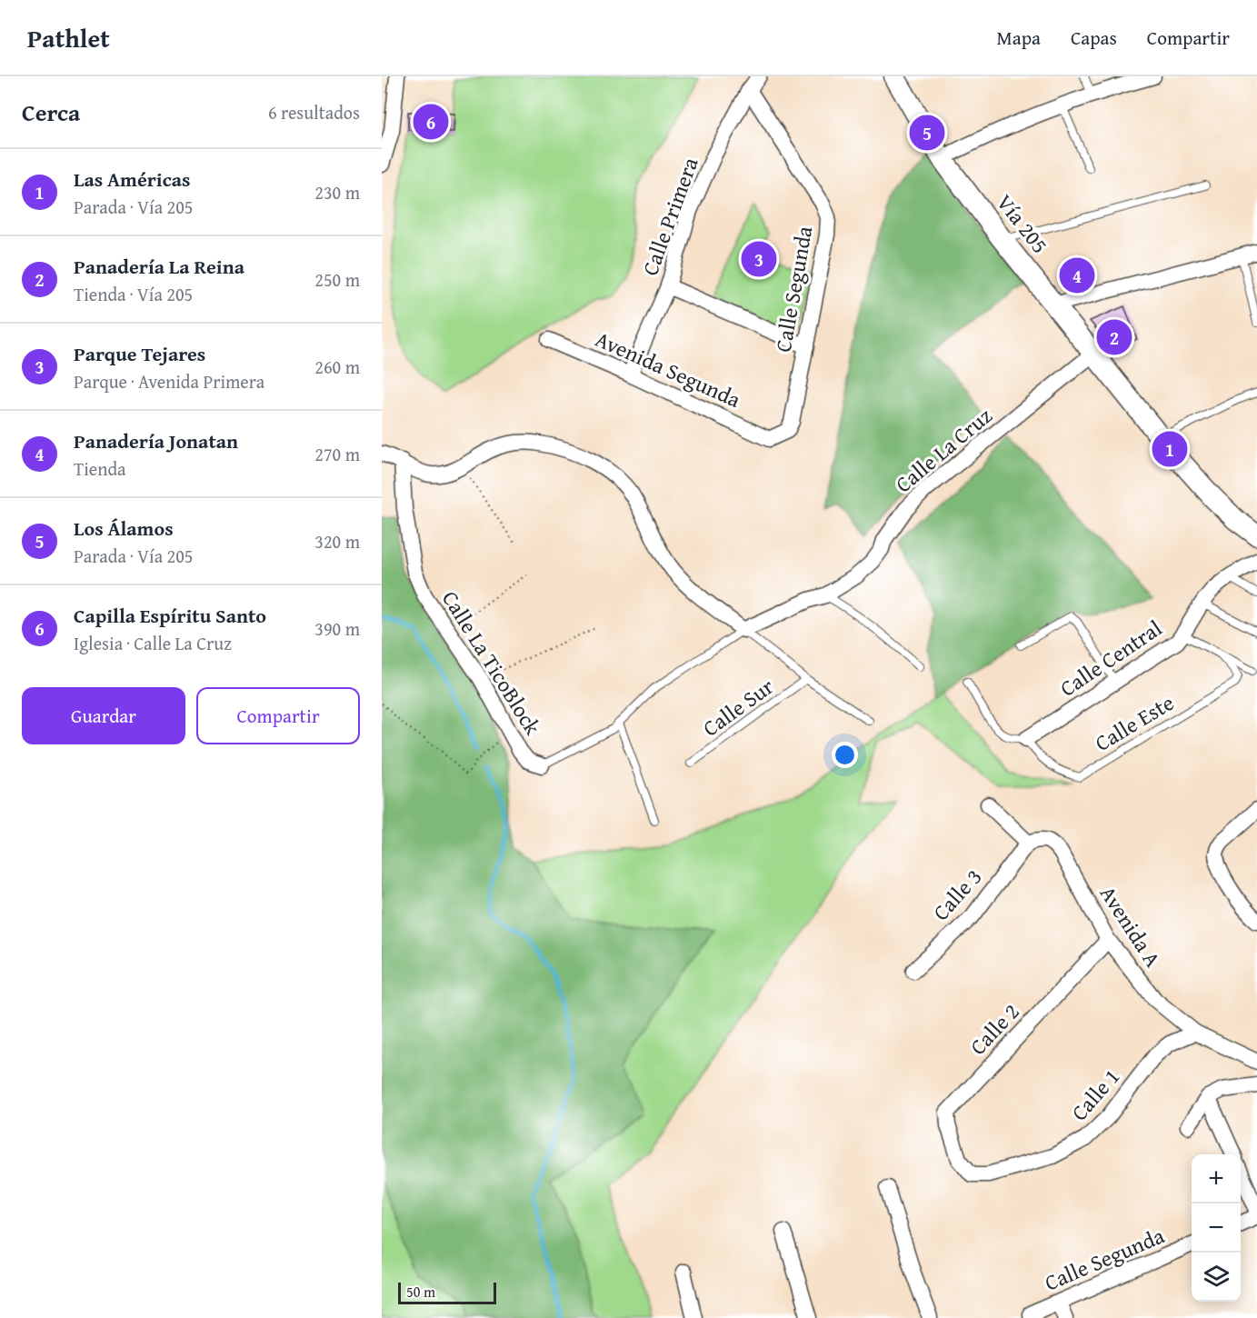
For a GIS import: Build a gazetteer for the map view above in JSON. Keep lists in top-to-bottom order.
{
  "streets": {
    "main road": ["Vía 205"],
    "street": [
      "Calle Primera",
      "Calle Segunda",
      "Avenida Segunda",
      "Calle La Cruz",
      "Calle Central",
      "Calle La TicoBlock",
      "Calle 3",
      "Avenida A",
      "Calle 2",
      "Calle 1"
    ],
    "lane": ["Calle Sur", "Calle Este"]
  },
  "crossings": [
    ["Calle Primera", "Calle Segunda"],
    ["Calle Primera", "Avenida Segunda"],
    ["Vía 205", "Calle La Cruz"],
    ["Calle Segunda", "Avenida Segunda"],
    ["Calle La Cruz", "Calle La TicoBlock"],
    ["Calle Central", "Calle Este"],
    ["Calle 3", "Avenida A"],
    ["Avenida A", "Calle 2"],
    ["Avenida A", "Calle 1"],
    ["Calle 2", "Calle 1"]
  ],
  "scale_bar": "50 m",
  "page": {
    "header": "Pathlet",
    "nav": ["Mapa", "Capas", "Compartir"],
    "heading": ["Cerca", "6 resultados"],
    "pins": [
      "6",
      "5",
      "3",
      "4",
      "2",
      "1"
    ],
    "list": [
      {
        "mark": "1",
        "name": "Las Américas",
        "note": "Parada · Vía 205",
        "value": "230 m"
      },
      {
        "mark": "2",
        "name": "Panadería La Reina",
        "note": "Tienda · Vía 205",
        "value": "250 m"
      },
      {
        "mark": "3",
        "name": "Parque Tejares",
        "note": "Parque · Avenida Primera",
        "value": "260 m"
      },
      {
        "mark": "4",
        "name": "Panadería Jonatan",
        "note": "Tienda",
        "value": "270 m"
      },
      {
        "mark": "5",
        "name": "Los Álamos",
        "note": "Parada · Vía 205",
        "value": "320 m"
      },
      {
        "mark": "6",
        "name": "Capilla Espíritu Santo",
        "note": "Iglesia · Calle La Cruz",
        "value": "390 m"
      }
    ],
    "buttons": ["Guardar", "Compartir"],
    "map_buttons": ["+", "−"],
    "scale": "50 m"
  }
}
